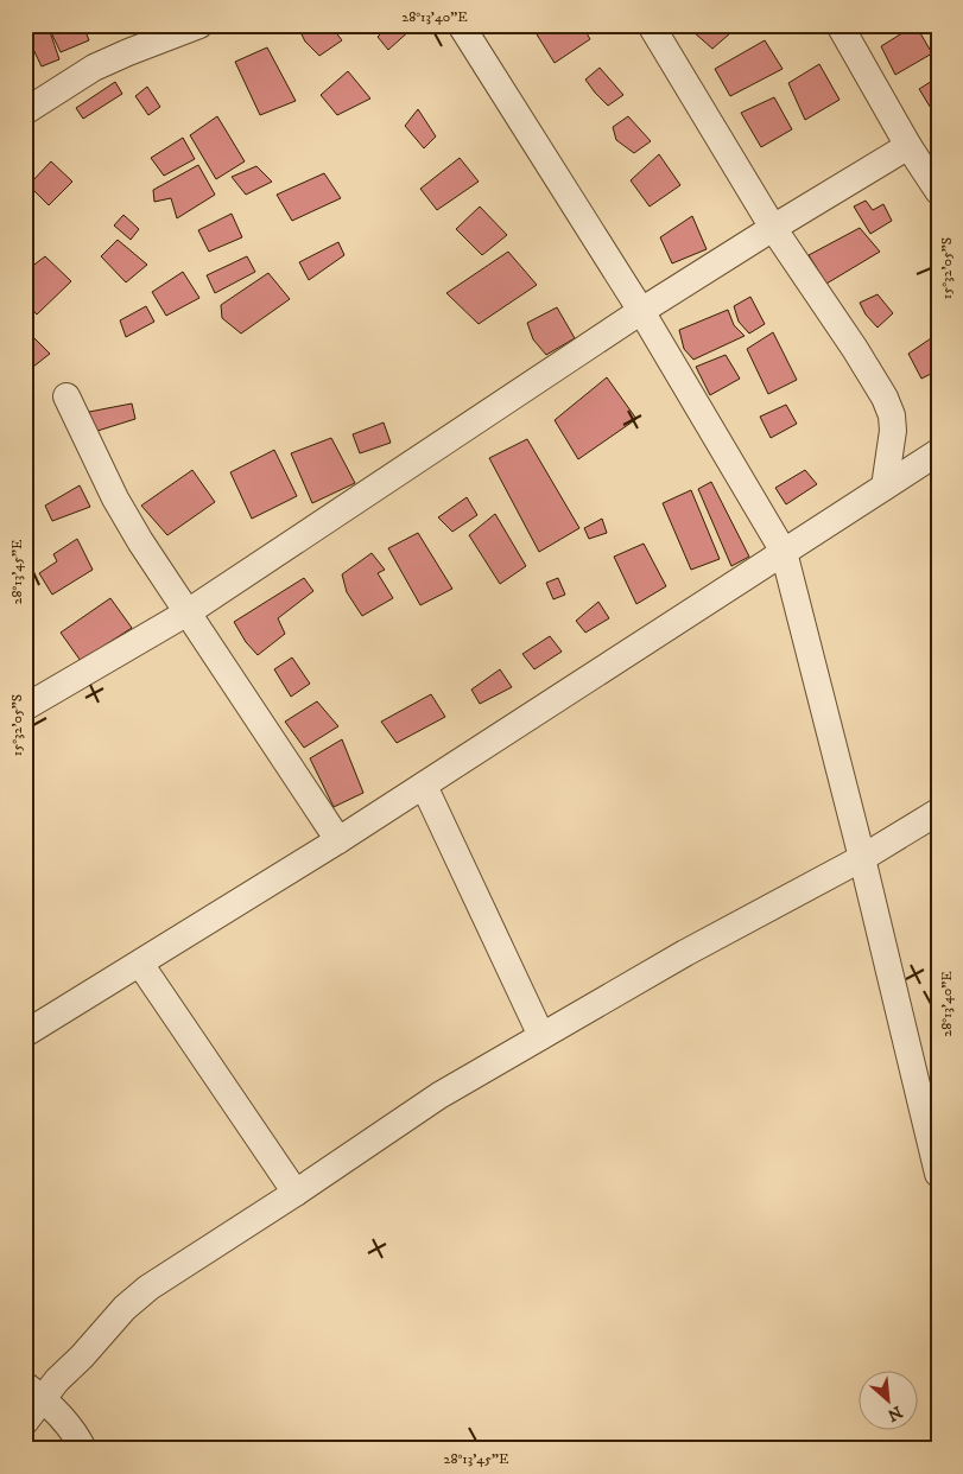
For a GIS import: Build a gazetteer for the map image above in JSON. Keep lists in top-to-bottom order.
{
  "north": "bottom right",
  "coordinates": ["28°13'40\"E", "15°32'05\"S", "28°13'45\"E"]
}
